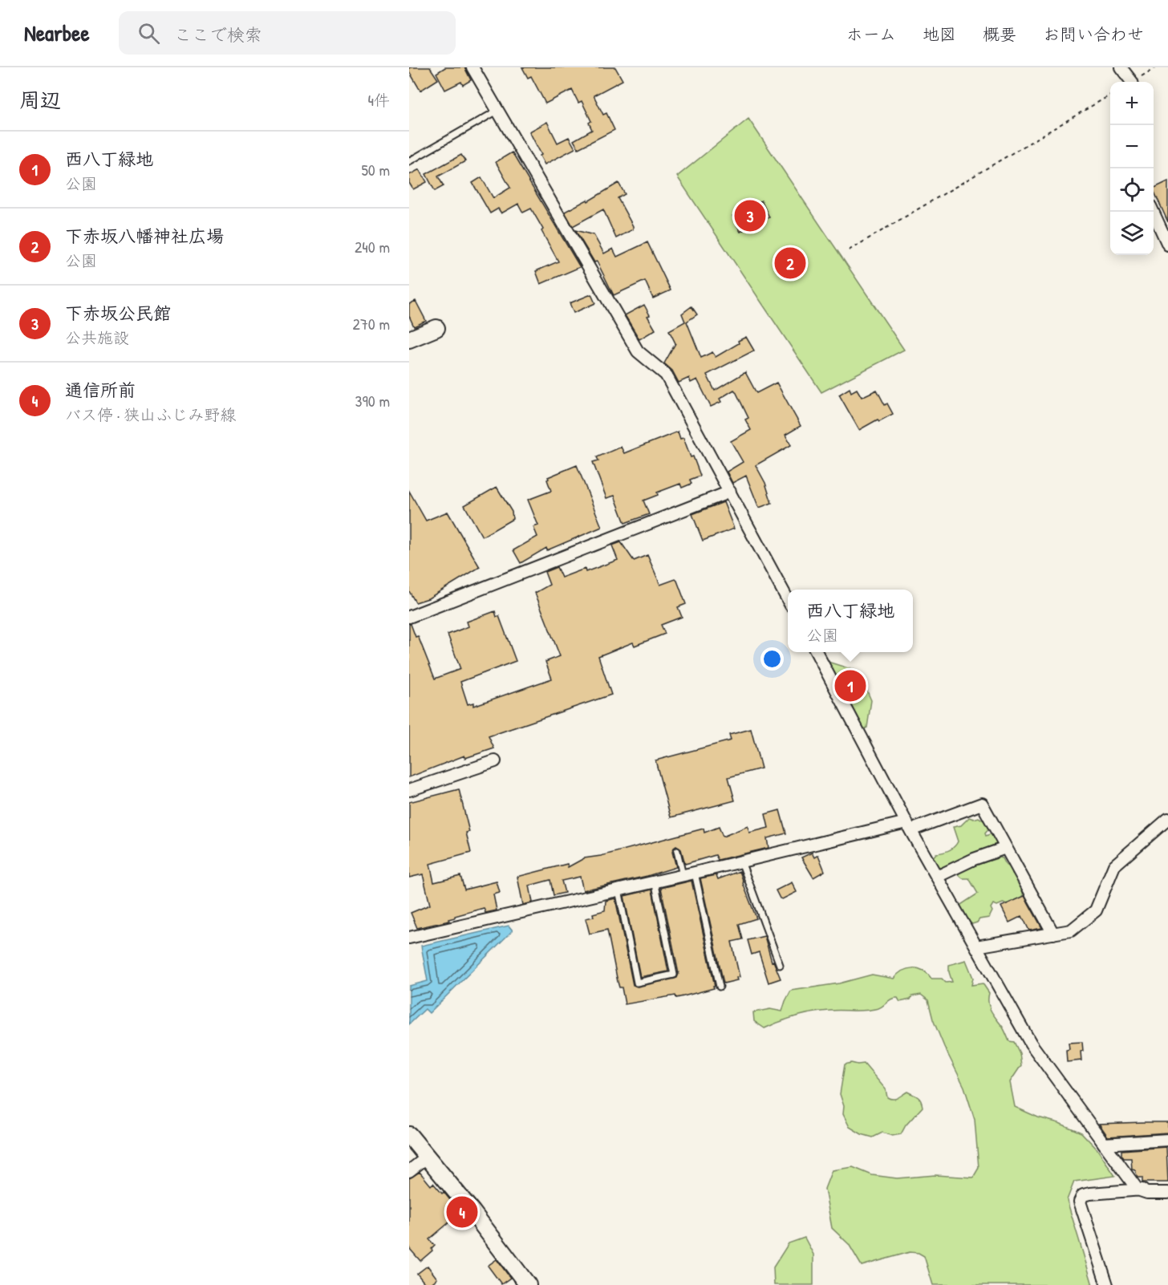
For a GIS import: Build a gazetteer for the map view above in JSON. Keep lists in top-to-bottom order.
{
  "page": {
    "header": "Nearbee",
    "search": "ここで検索",
    "nav": [
      "ホーム",
      "地図",
      "概要",
      "お問い合わせ"
    ],
    "heading": ["周辺", "4件"],
    "map_buttons": ["+", "−"],
    "list": [
      {
        "mark": "1",
        "name": "西八丁緑地",
        "note": "公園",
        "value": "50 m"
      },
      {
        "mark": "2",
        "name": "下赤坂八幡神社広場",
        "note": "公園",
        "value": "240 m"
      },
      {
        "mark": "3",
        "name": "下赤坂公民館",
        "note": "公共施設",
        "value": "270 m"
      },
      {
        "mark": "4",
        "name": "通信所前",
        "note": "バス停 · 狭山ふじみ野線",
        "value": "390 m"
      }
    ],
    "pins": [
      "3",
      "2",
      "1",
      "4"
    ],
    "popup": ["西八丁緑地", "公園"]
  }
}
